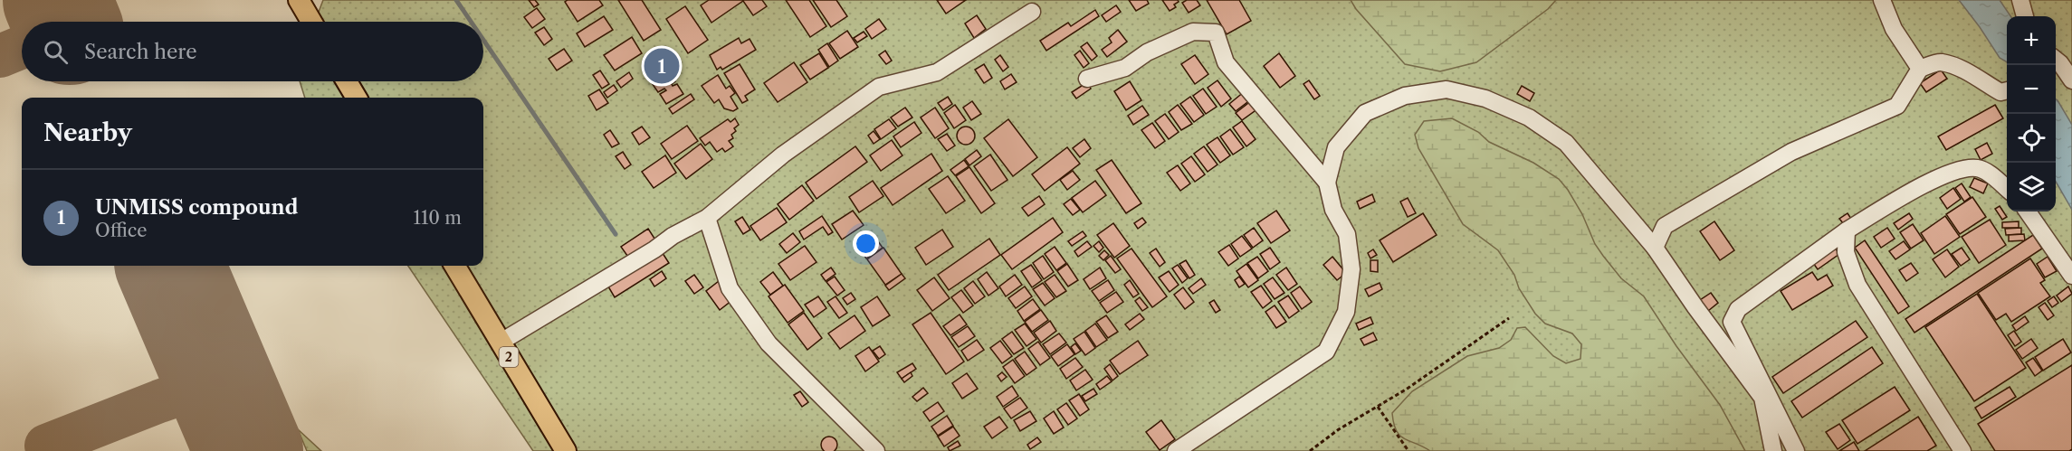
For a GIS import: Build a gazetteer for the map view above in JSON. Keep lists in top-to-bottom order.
{
  "streets": {
    "main road": ["2"]
  },
  "page": {
    "map_buttons": ["+", "−"],
    "search": "Search here",
    "pins": "1",
    "heading": "Nearby",
    "list": [
      {
        "mark": "1",
        "name": "UNMISS compound",
        "note": "Office",
        "value": "110 m"
      }
    ]
  }
}
